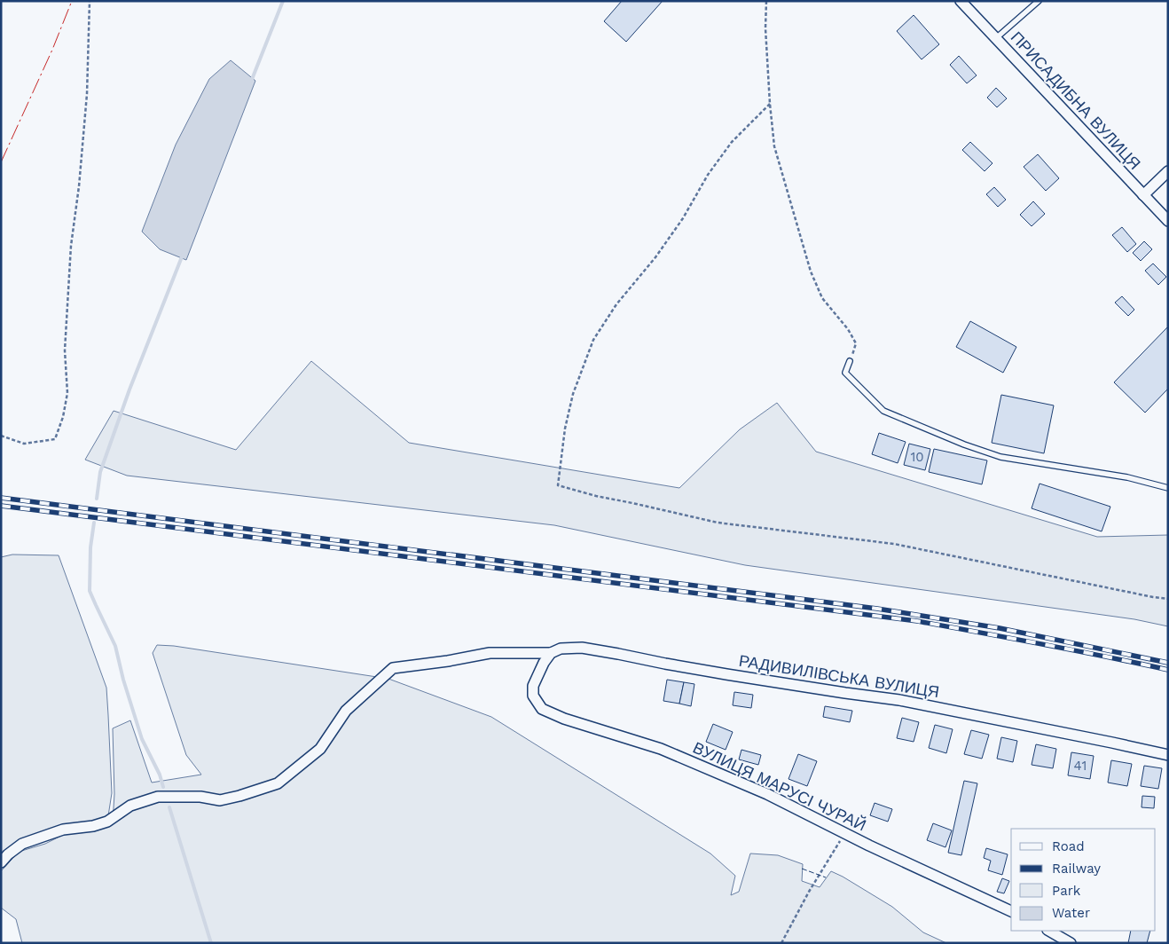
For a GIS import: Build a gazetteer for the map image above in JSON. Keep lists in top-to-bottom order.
{
  "streets": {
    "street": ["ПРИСАДИБНА ВУЛИЦЯ", "РАДИВИЛІВСЬКА ВУЛИЦЯ", "ВУЛИЦЯ МАРУСІ ЧУРАЙ"]
  },
  "crossings": [
    ["РАДИВИЛІВСЬКА ВУЛИЦЯ", "ВУЛИЦЯ МАРУСІ ЧУРАЙ"]
  ],
  "house_numbers": ["10", "41"],
  "legend": [
    "Road",
    "Railway",
    "Park",
    "Water"
  ]
}
